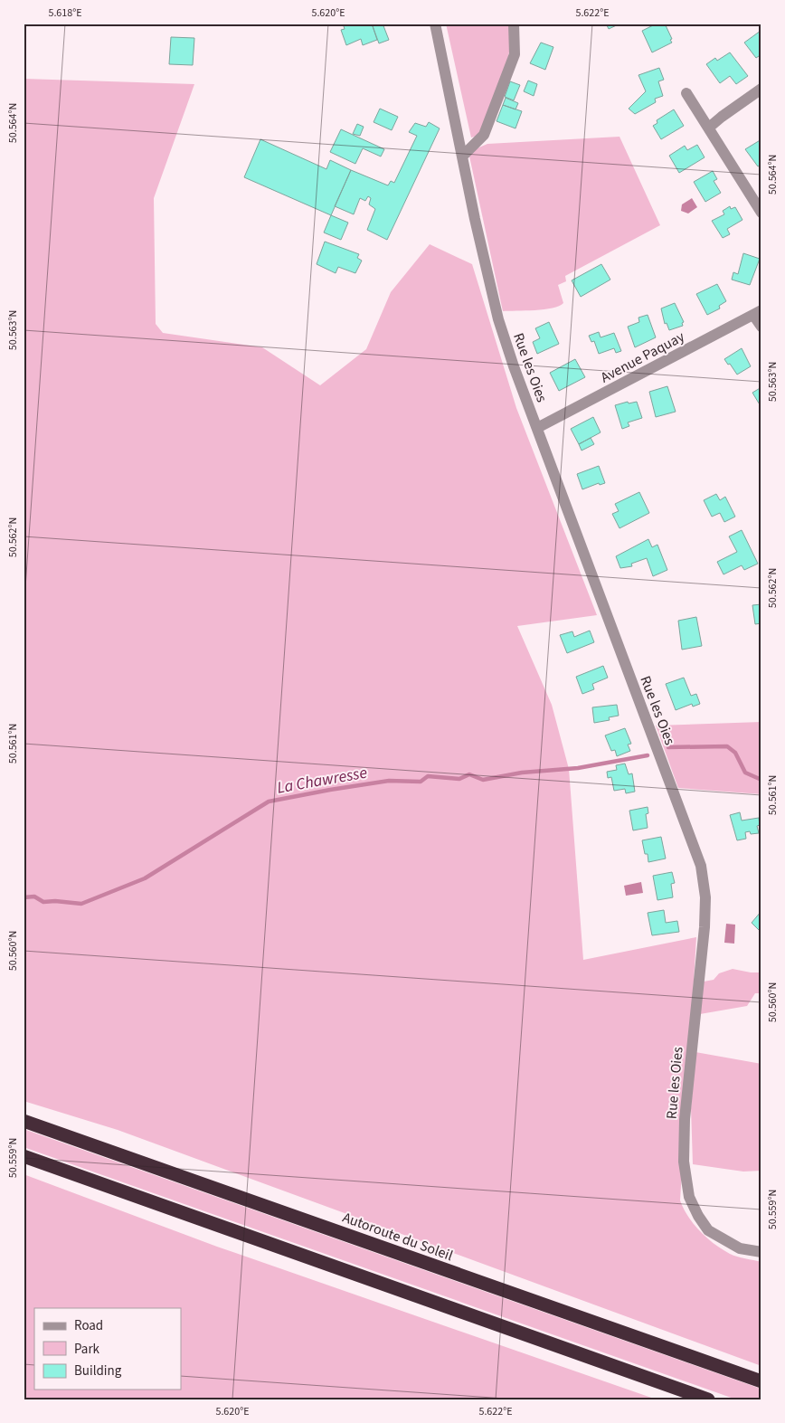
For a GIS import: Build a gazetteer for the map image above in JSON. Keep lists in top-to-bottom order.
{
  "streets": {
    "highway": ["Autoroute du Soleil"],
    "street": ["Avenue Paquay", "Rue les Oies"]
  },
  "crossings": [
    ["Avenue Paquay", "Rue les Oies"]
  ],
  "water": ["La Chawresse"],
  "legend": ["Road", "Park", "Building"],
  "coordinates": [
    "5.618°E",
    "5.620°E",
    "5.622°E",
    "50.564°N",
    "50.563°N",
    "50.562°N",
    "50.561°N",
    "50.560°N",
    "50.559°N"
  ]
}
